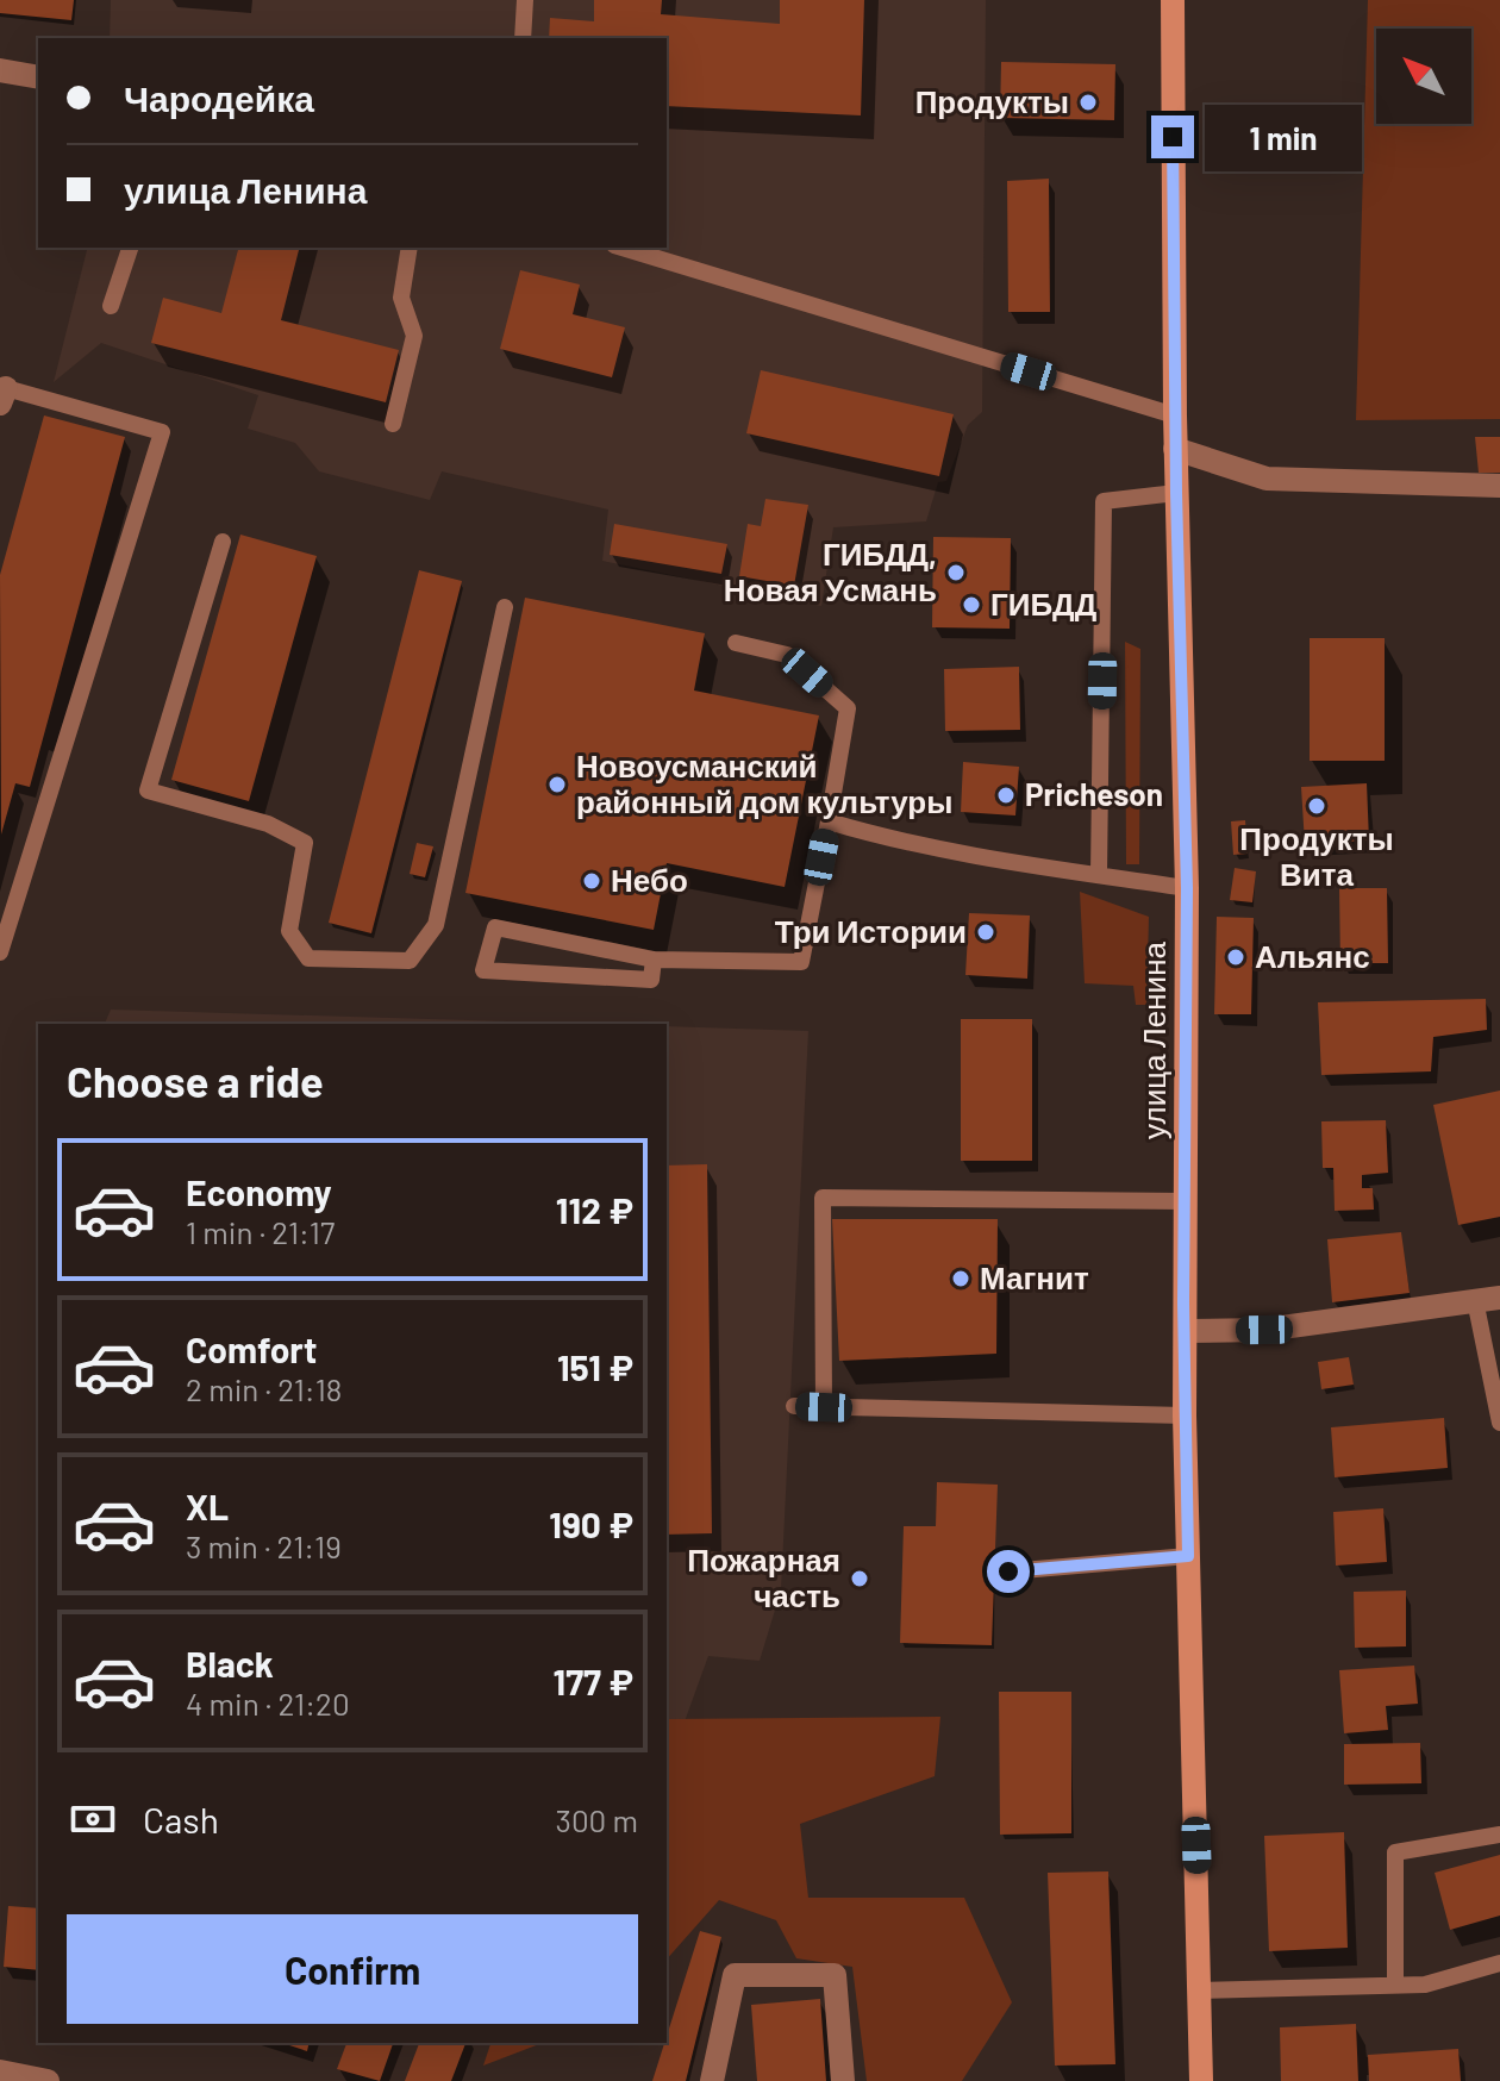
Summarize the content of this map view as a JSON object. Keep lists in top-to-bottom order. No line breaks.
{"streets":{"main road":["улица Ленина"]},"places":["Продукты","ГИБДД, Новая Усмань","ГИБДД","Новоусманский районный дом культуры","Pricheson","Продукты Вита","Небо","Три Истории","Альянс","Магнит","Пожарная часть"],"north":"top left","page":{"banner":["Чародейка","улица Ленина"],"bubble":"1 min","heading":"Choose a ride","list":[{"name":"Economy","note":"1 min · 21:17","value":"112 ₽"},{"name":"Comfort","note":"2 min · 21:18","value":"151 ₽"},{"name":"XL","note":"3 min · 21:19","value":"190 ₽"},{"name":"Black","note":"4 min · 21:20","value":"177 ₽"}],"pay":["Cash","300 m"],"buttons":"Confirm"}}
